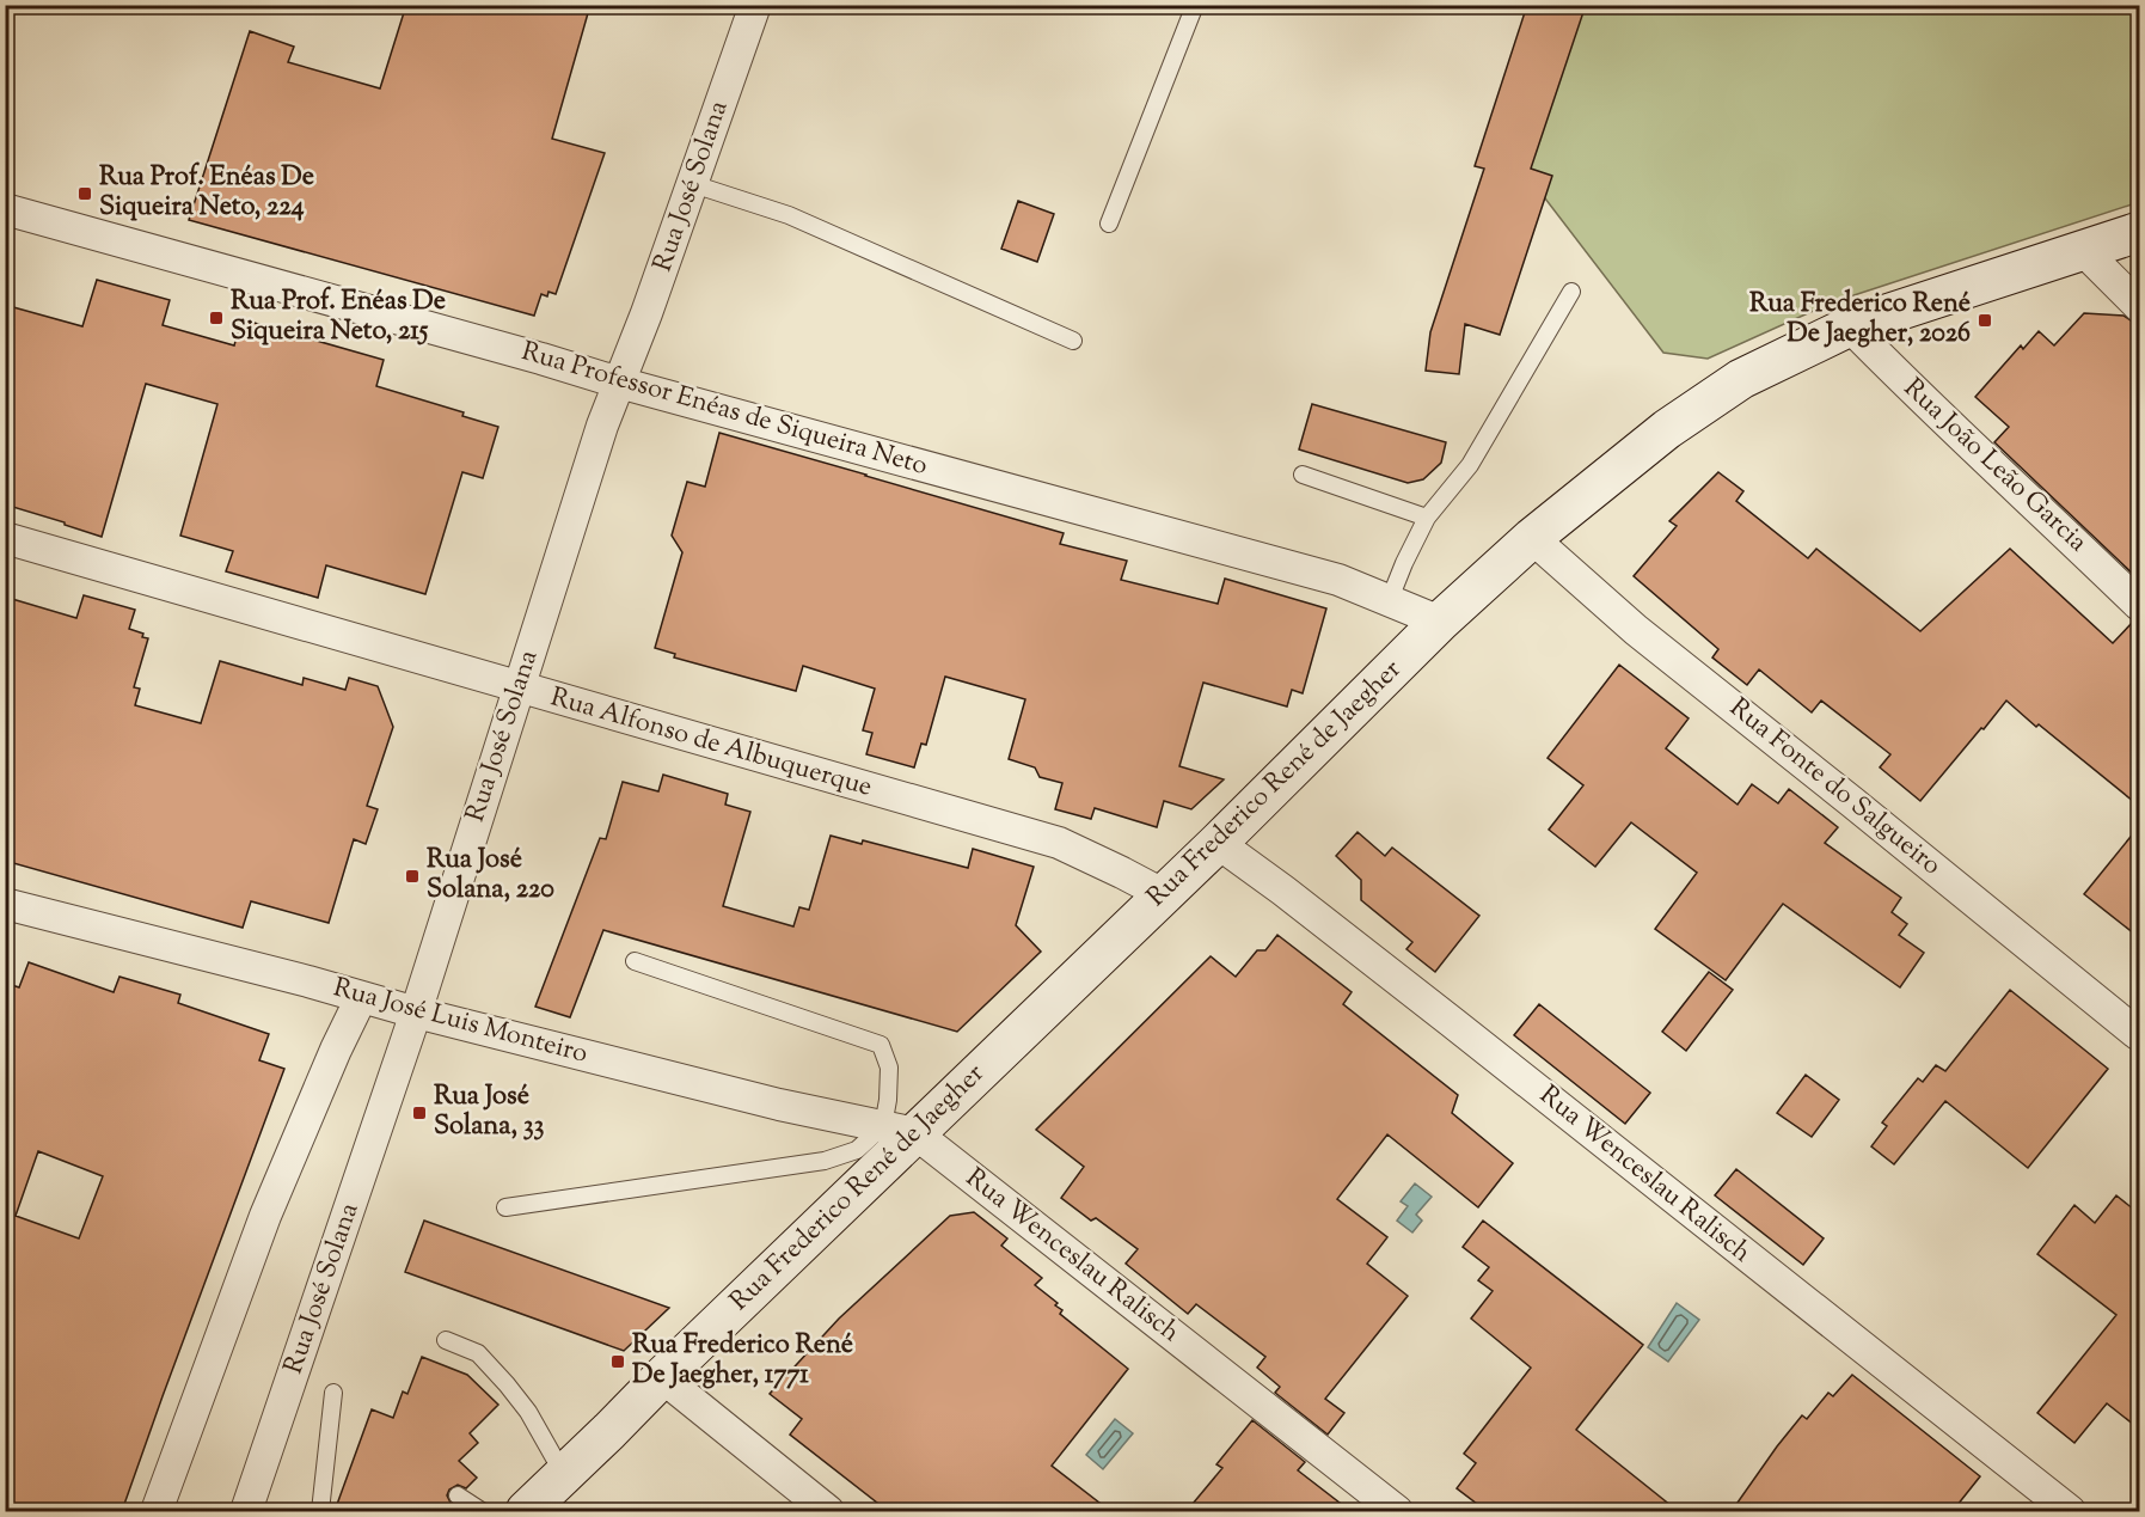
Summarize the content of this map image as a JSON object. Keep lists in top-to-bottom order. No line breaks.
{"streets":{"main road":["Rua Frederico René de Jaegher"],"street":["Rua José Solana","Rua Professor Enéas de Siqueira Neto","Rua João Leão Garcia","Rua Alfonso de Albuquerque","Rua Fonte do Salgueiro","Rua José Luis Monteiro","Rua Wenceslau Ralisch"]},"crossings":[["Rua José Solana","Rua Professor Enéas de Siqueira Neto"],["Rua José Solana","Rua Alfonso de Albuquerque"],["Rua José Solana","Rua José Luis Monteiro"],["Rua Professor Enéas de Siqueira Neto","Rua Frederico René de Jaegher"],["Rua João Leão Garcia","Rua Frederico René de Jaegher"],["Rua Alfonso de Albuquerque","Rua Frederico René de Jaegher"],["Rua Frederico René de Jaegher","Rua Fonte do Salgueiro"],["Rua Frederico René de Jaegher","Rua José Luis Monteiro"],["Rua Frederico René de Jaegher","Rua Wenceslau Ralisch"],["Rua José Luis Monteiro","Rua Wenceslau Ralisch"]],"places":{"transit":["Rua Prof. Enéas De Siqueira Neto, 224","Rua Prof. Enéas De Siqueira Neto, 215","Rua Frederico René De Jaegher, 2026","Rua José Solana, 220","Rua José Solana, 33","Rua Frederico René De Jaegher, 1771"]}}
